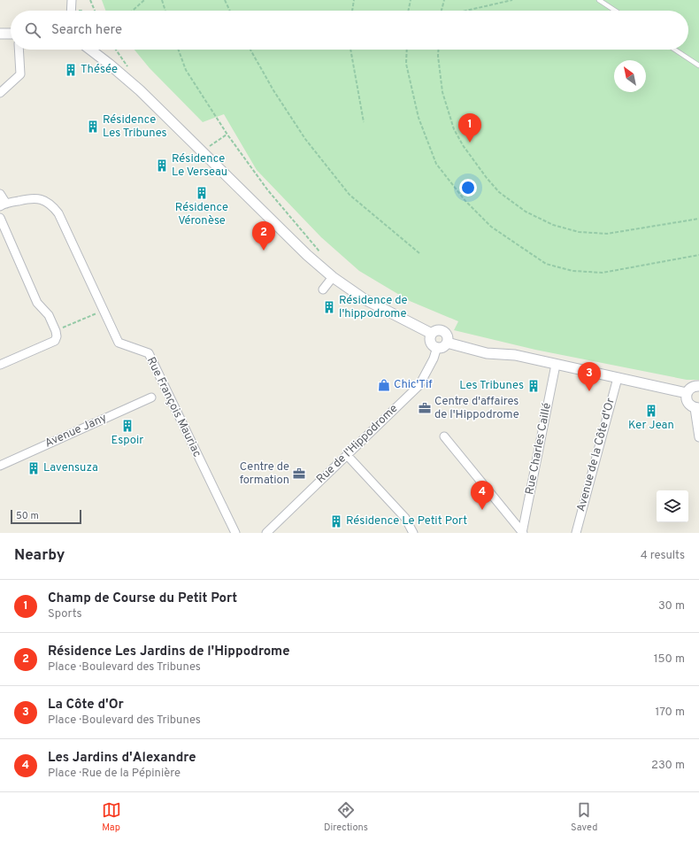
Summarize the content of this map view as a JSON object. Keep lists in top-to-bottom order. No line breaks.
{"streets":{"street":["Rue François Mauriac","Avenue Jany","Rue de l'Hippodrome","Rue Charles Caillé","Avenue de la Côte d'Or"]},"places":{"building":["Thésée","Résidence Les Tribunes","Résidence Le Verseau","Résidence Véronèse","Résidence de l'hippodrome","Les Tribunes","Ker Jean","Espoir","Lavensuza","Résidence Le Petit Port"],"shop":["Chic'Tif"],"office":["Centre d'affaires de l'Hippodrome","Centre de formation"]},"scale_bar":"50 m","north":"top left","page":{"search":"Search here","pins":["1","2","3","4"],"scale":"50 m","heading":["Nearby","4 results"],"list":[{"mark":"1","name":"Champ de Course du Petit Port","note":"Sports","value":"30 m"},{"mark":"2","name":"Résidence Les Jardins de l'Hippodrome","note":"Place · Boulevard des Tribunes","value":"150 m"},{"mark":"3","name":"La Côte d'Or","note":"Place · Boulevard des Tribunes","value":"170 m"},{"mark":"4","name":"Les Jardins d'Alexandre","note":"Place · Rue de la Pépinière","value":"230 m"}],"nav":["Map","Directions","Saved"]}}
